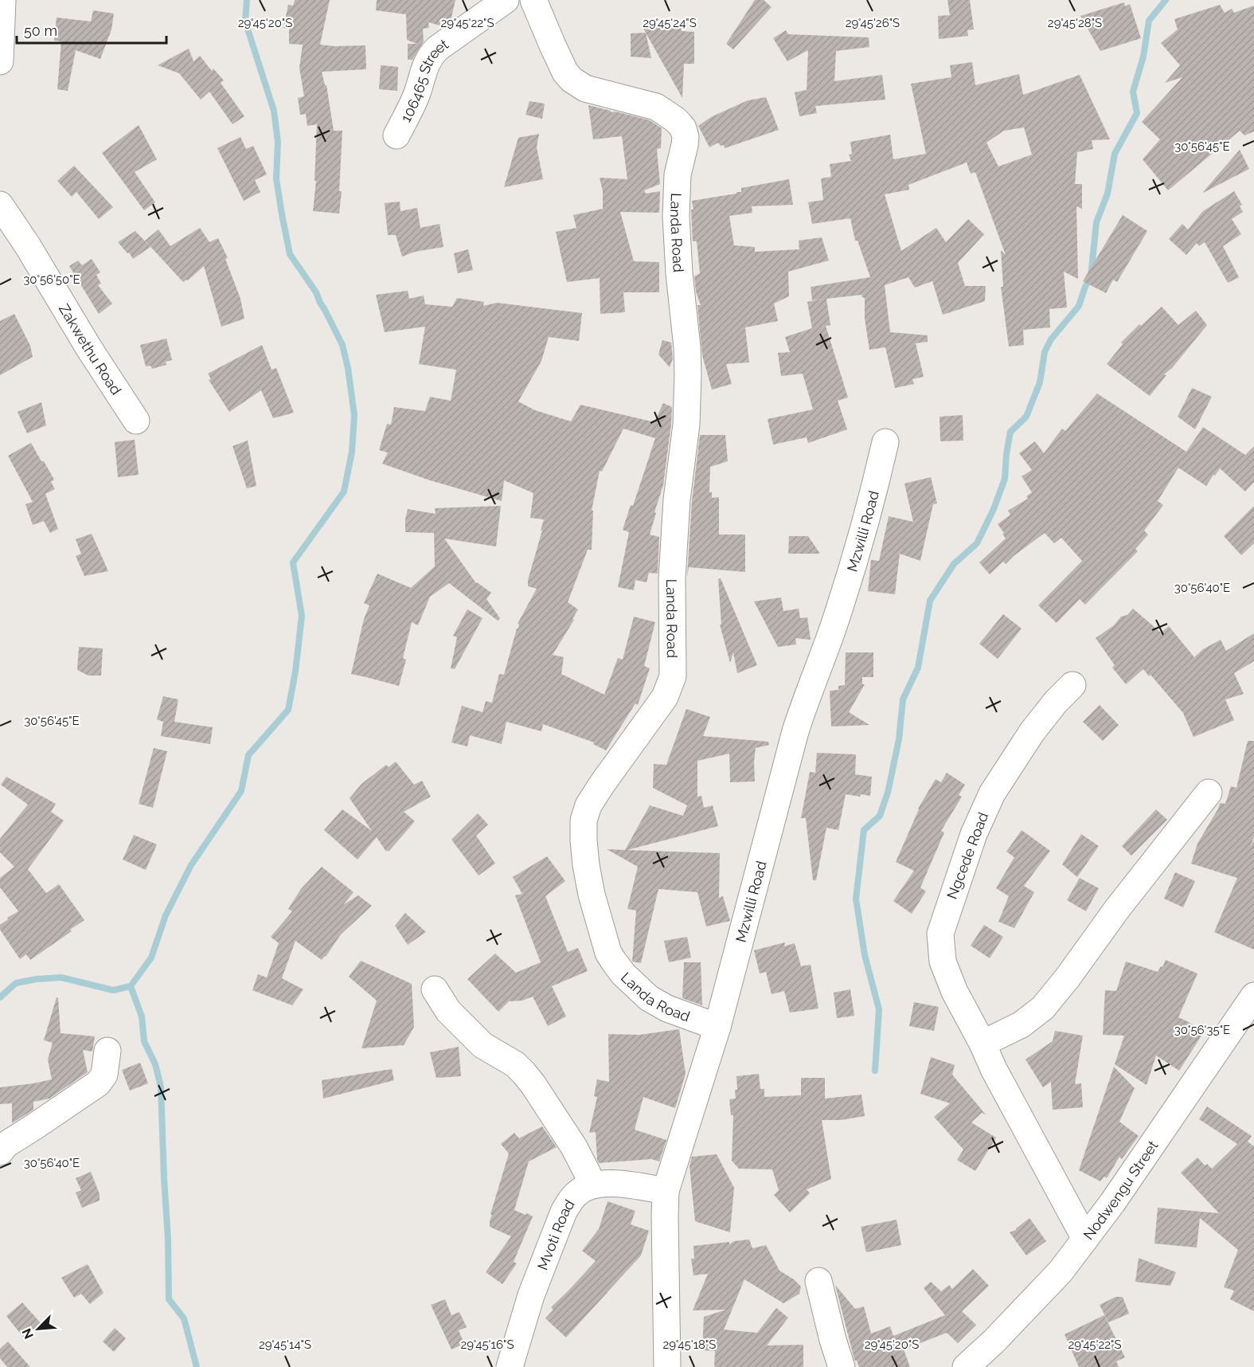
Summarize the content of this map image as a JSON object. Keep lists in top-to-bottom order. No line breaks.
{"streets":{"street":["106465 Street","Landa Road","Zakwethu Road","Mzwilli Road","Ngcede Road","Nodwengu Street","Mvoti Road"]},"crossings":[["Landa Road","Mzwilli Road"],["Ngcede Road","Nodwengu Street"]],"scale_bar":"50 m","north":"bottom left","coordinates":["29°45'20\"S","29°45'22\"S","29°45'24\"S","29°45'26\"S","29°45'28\"S","30°56'45\"E","30°56'50\"E","30°56'40\"E","30°56'35\"E","29°45'14\"S","29°45'16\"S","29°45'18\"S"]}
